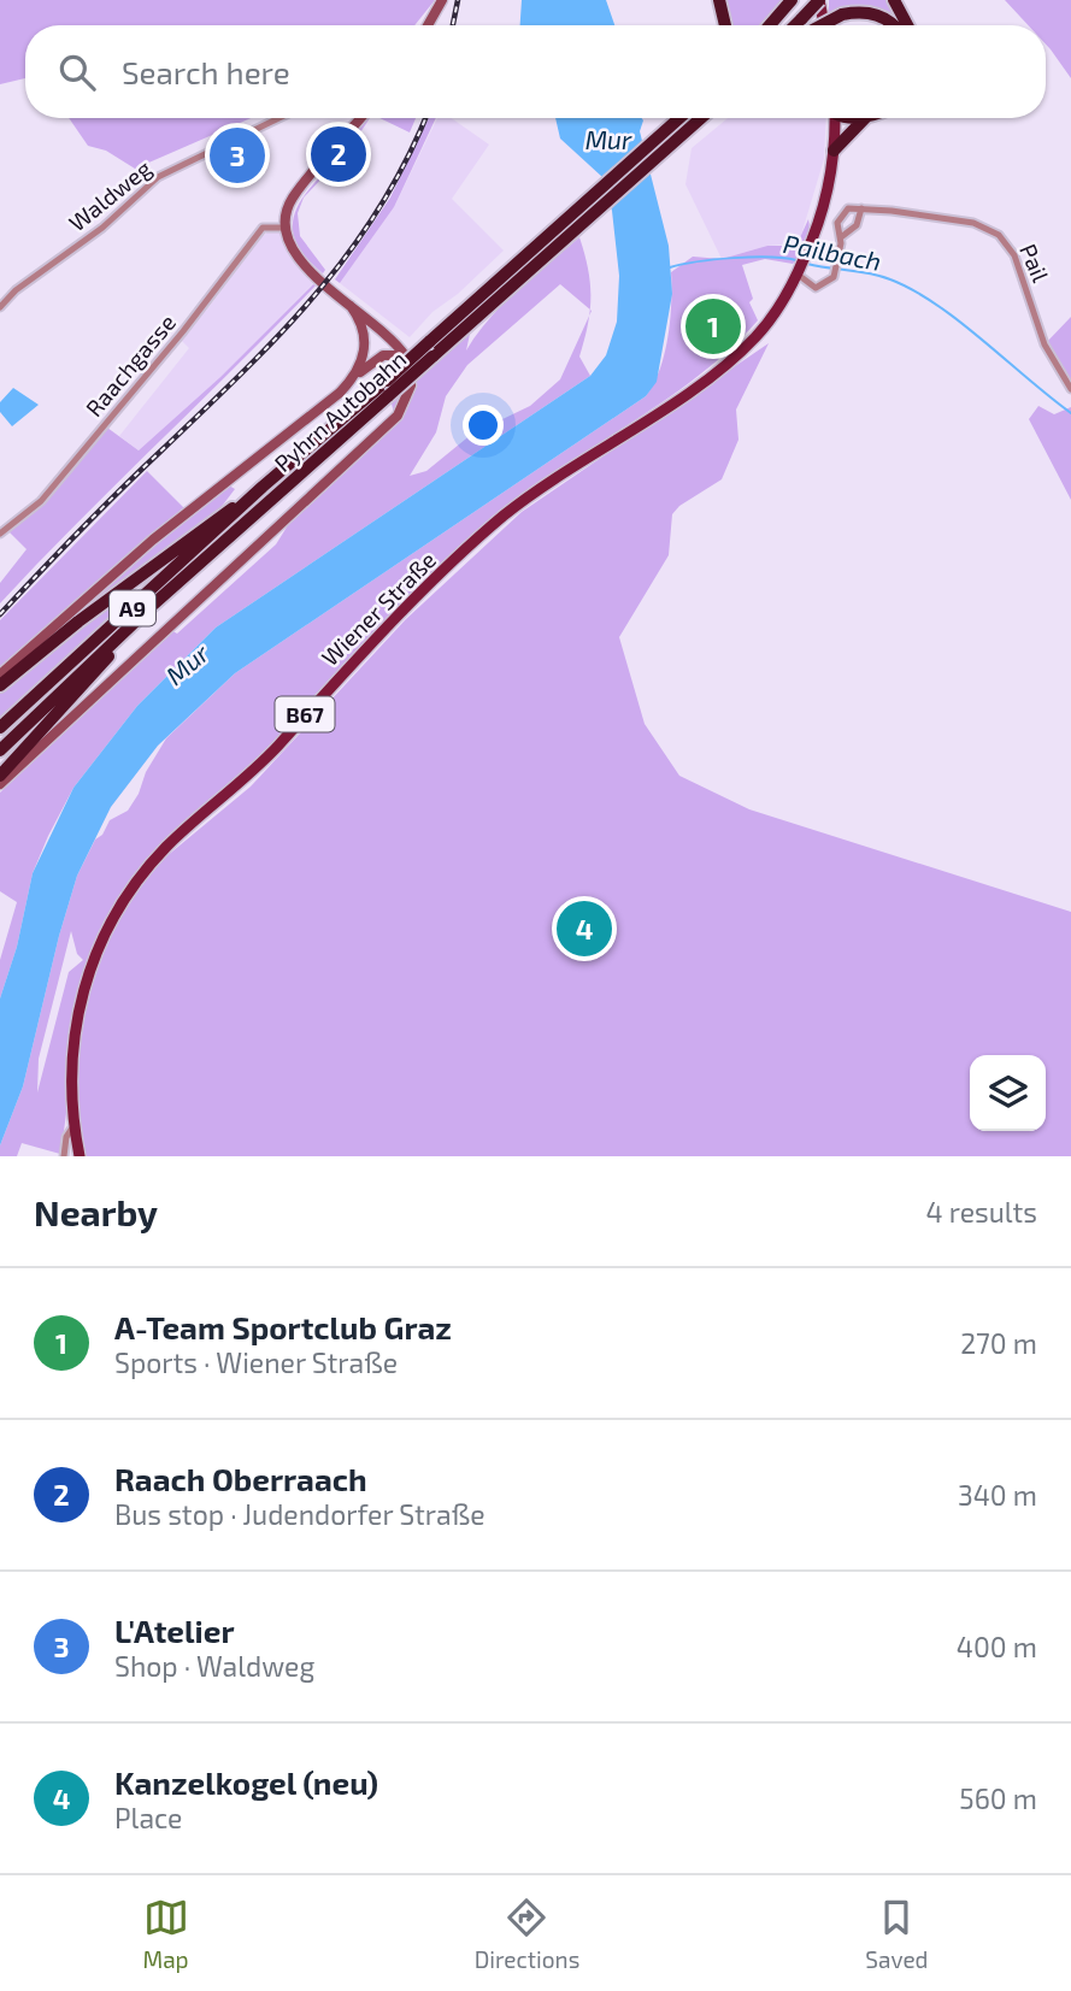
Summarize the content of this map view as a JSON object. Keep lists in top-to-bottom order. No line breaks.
{"streets":{"highway":["Pyhrn Autobahn","A9"],"main road":["Wiener Straße","B67"],"street":["Waldweg","Pail","Raachgasse"]},"crossings":[["Wiener Straße","B67"]],"water":["Mur","Pailbach"],"page":{"search":"Search here","pins":["2","3","1","4"],"heading":["Nearby","4 results"],"list":[{"mark":"1","name":"A-Team Sportclub Graz","note":"Sports · Wiener Straße","value":"270 m"},{"mark":"2","name":"Raach Oberraach","note":"Bus stop · Judendorfer Straße","value":"340 m"},{"mark":"3","name":"L'Atelier","note":"Shop · Waldweg","value":"400 m"},{"mark":"4","name":"Kanzelkogel (neu)","note":"Place","value":"560 m"}],"nav":["Map","Directions","Saved"]}}
